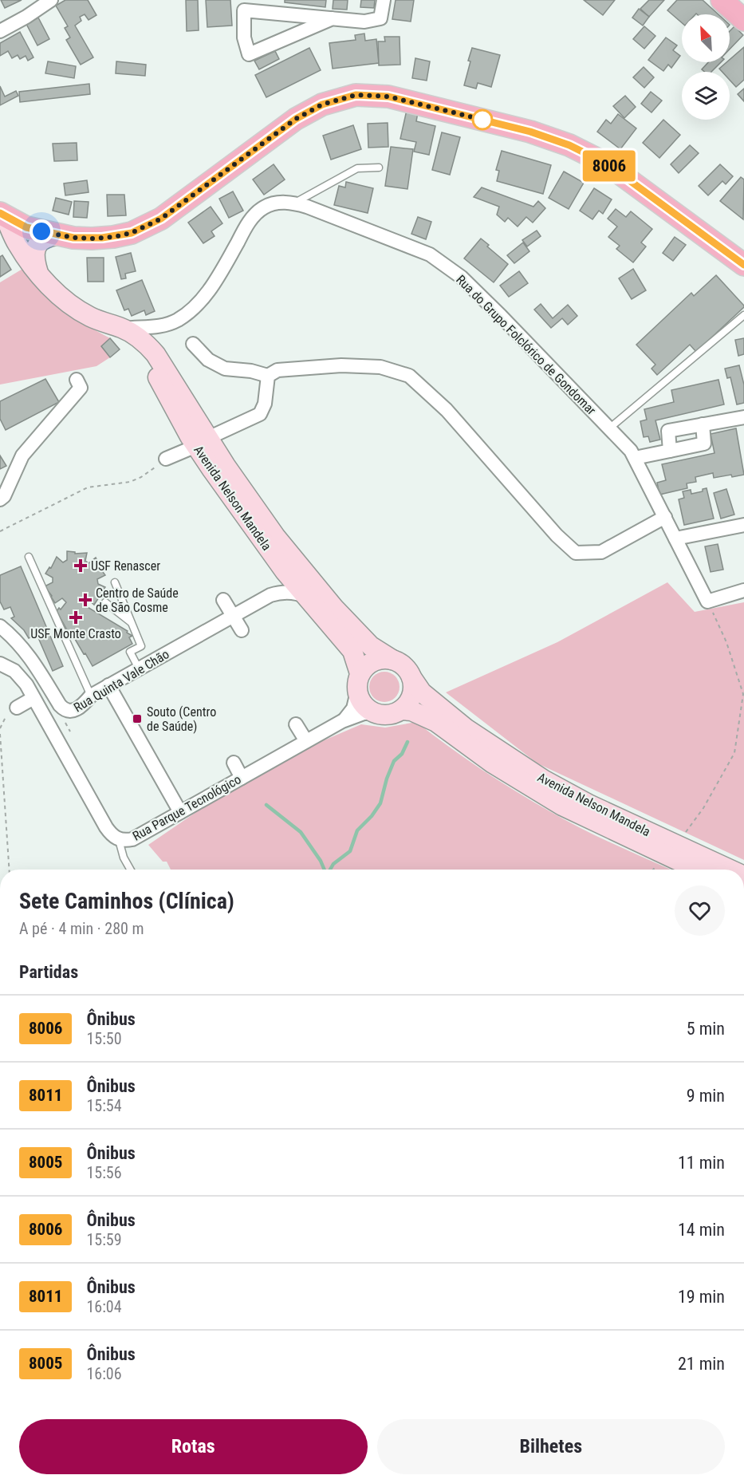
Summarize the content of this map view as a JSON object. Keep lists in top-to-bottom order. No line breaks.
{"streets":{"main road":["Avenida Nelson Mandela"],"street":["Rua do Grupo Folclórico de Gondomar","Rua Quinta Vale Chão","Rua Parque Tecnológico"]},"crossings":[["Rua do Grupo Folclórico de Gondomar","Avenida Nelson Mandela"],["Avenida Nelson Mandela","Rua Quinta Vale Chão"],["Avenida Nelson Mandela","Rua Parque Tecnológico"]],"places":{"health":["USF Renascer","Centro de Saúde de São Cosme","USF Monte Crasto"],"transit":["Souto (Centro de Saúde)"]},"lines":["bus line 8006"],"north":"top left","page":{"on_map":"8006","heading":[["Sete Caminhos (Clínica)","A pé · 4 min · 280 m"],"Partidas"],"list":[{"mark":"8006","name":"Ônibus","note":"15:50","value":"5 min"},{"mark":"8011","name":"Ônibus","note":"15:54","value":"9 min"},{"mark":"8005","name":"Ônibus","note":"15:56","value":"11 min"},{"mark":"8006","name":"Ônibus","note":"15:59","value":"14 min"},{"mark":"8011","name":"Ônibus","note":"16:04","value":"19 min"},{"mark":"8005","name":"Ônibus","note":"16:06","value":"21 min"}],"buttons":["Rotas","Bilhetes"]}}
